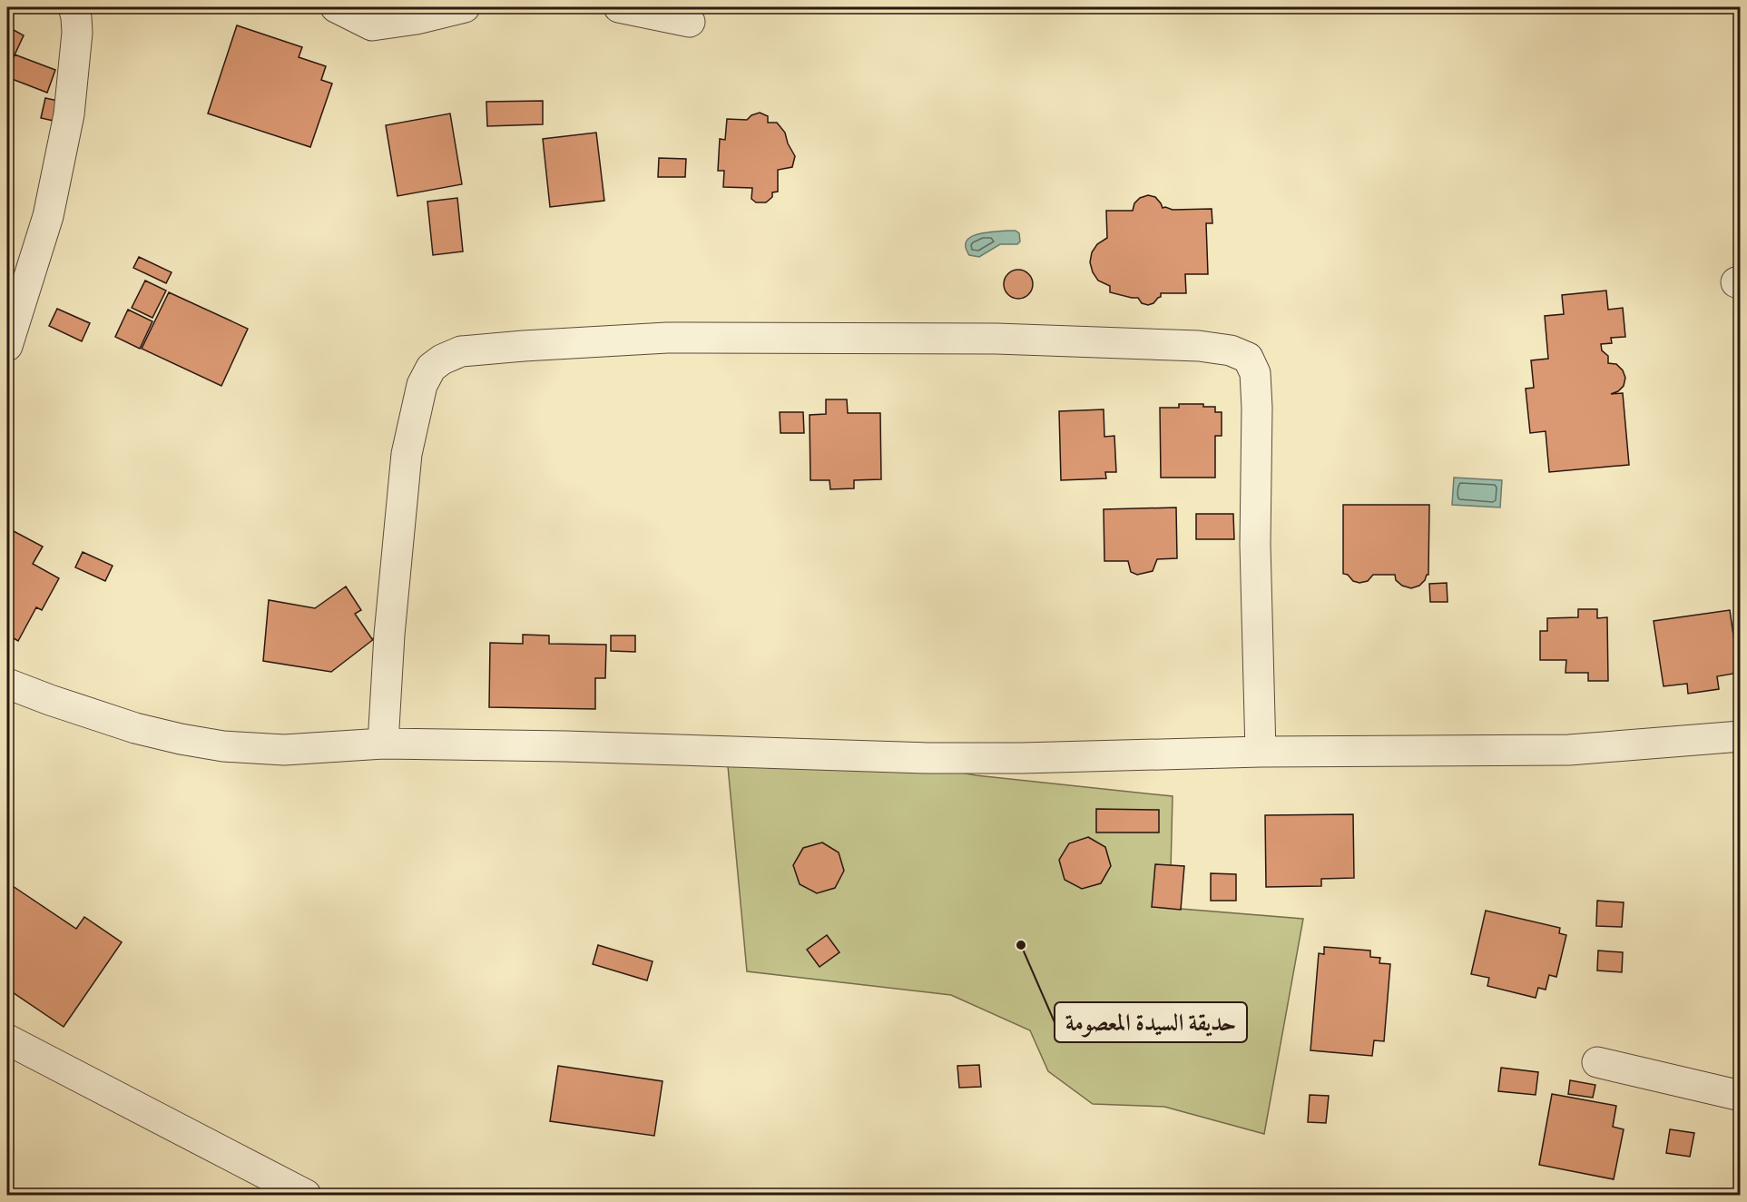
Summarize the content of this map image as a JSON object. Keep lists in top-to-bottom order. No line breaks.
{"places":["حديقة السيدة المعصومة"]}
